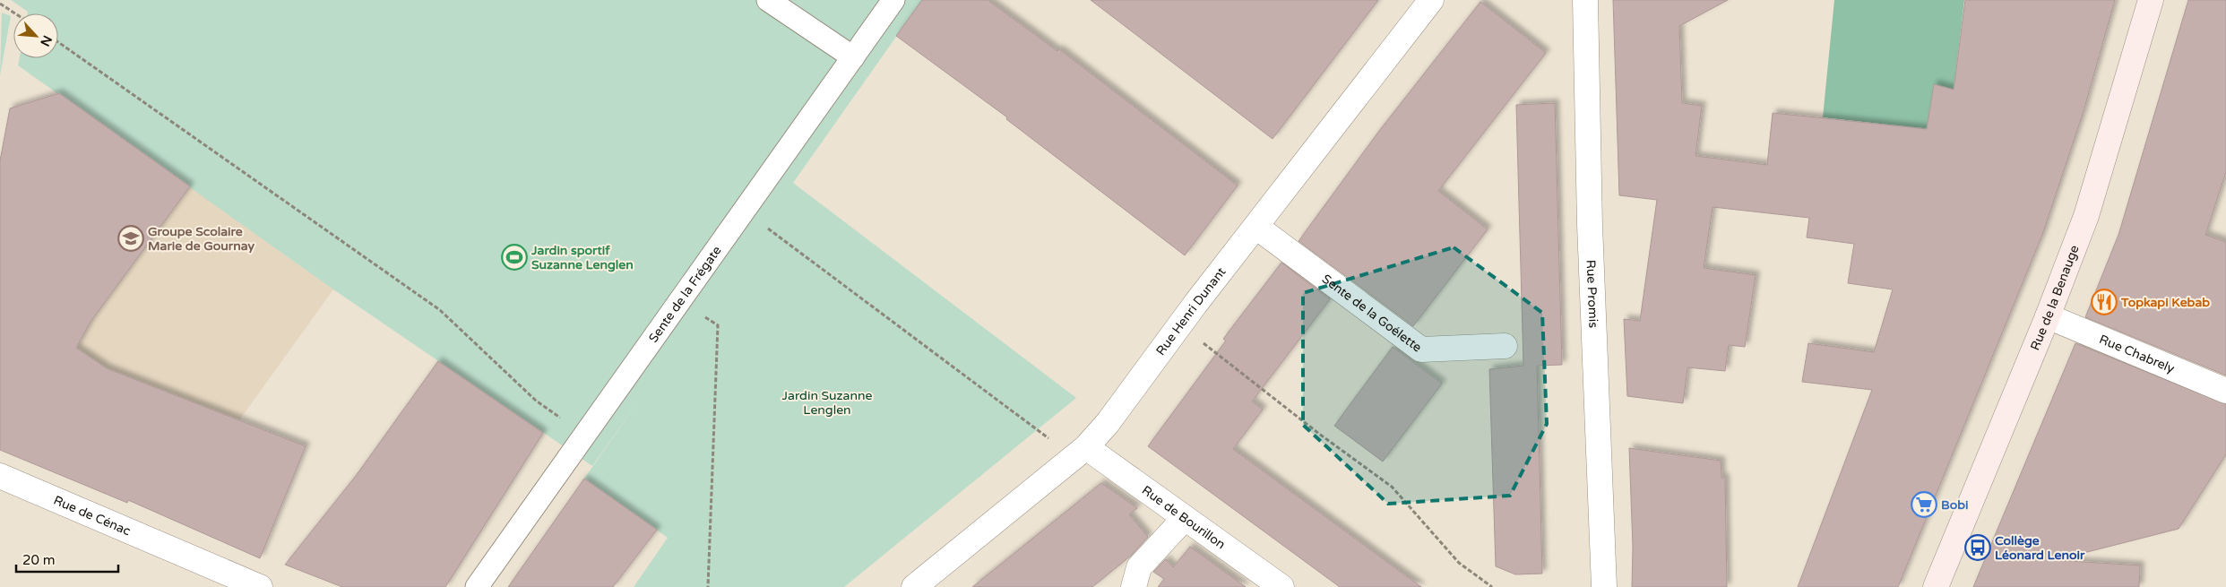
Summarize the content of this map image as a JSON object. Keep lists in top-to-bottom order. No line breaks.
{"streets":{"main road":["Rue de la Benauge"],"street":["Sente de la Frégate","Rue Promis","Rue Henri Dunant","Sente de la Goélette","Rue Chabrely","Rue de Cénac","Rue de Bourillon"]},"crossings":[["Rue de la Benauge","Rue Chabrely"],["Rue Henri Dunant","Sente de la Goélette"],["Rue Henri Dunant","Rue de Bourillon"]],"parks":["Jardin Suzanne Lenglen"],"places":{"school or university":["Groupe Scolaire Marie de Gournay"],"sports":["Jardin sportif Suzanne Lenglen"],"restaurant":["Topkapi Kebab"],"supermarket":["Bobi"],"bus stop":["Collège Léonard Lenoir"]},"scale_bar":"20 m","north":"bottom right"}
